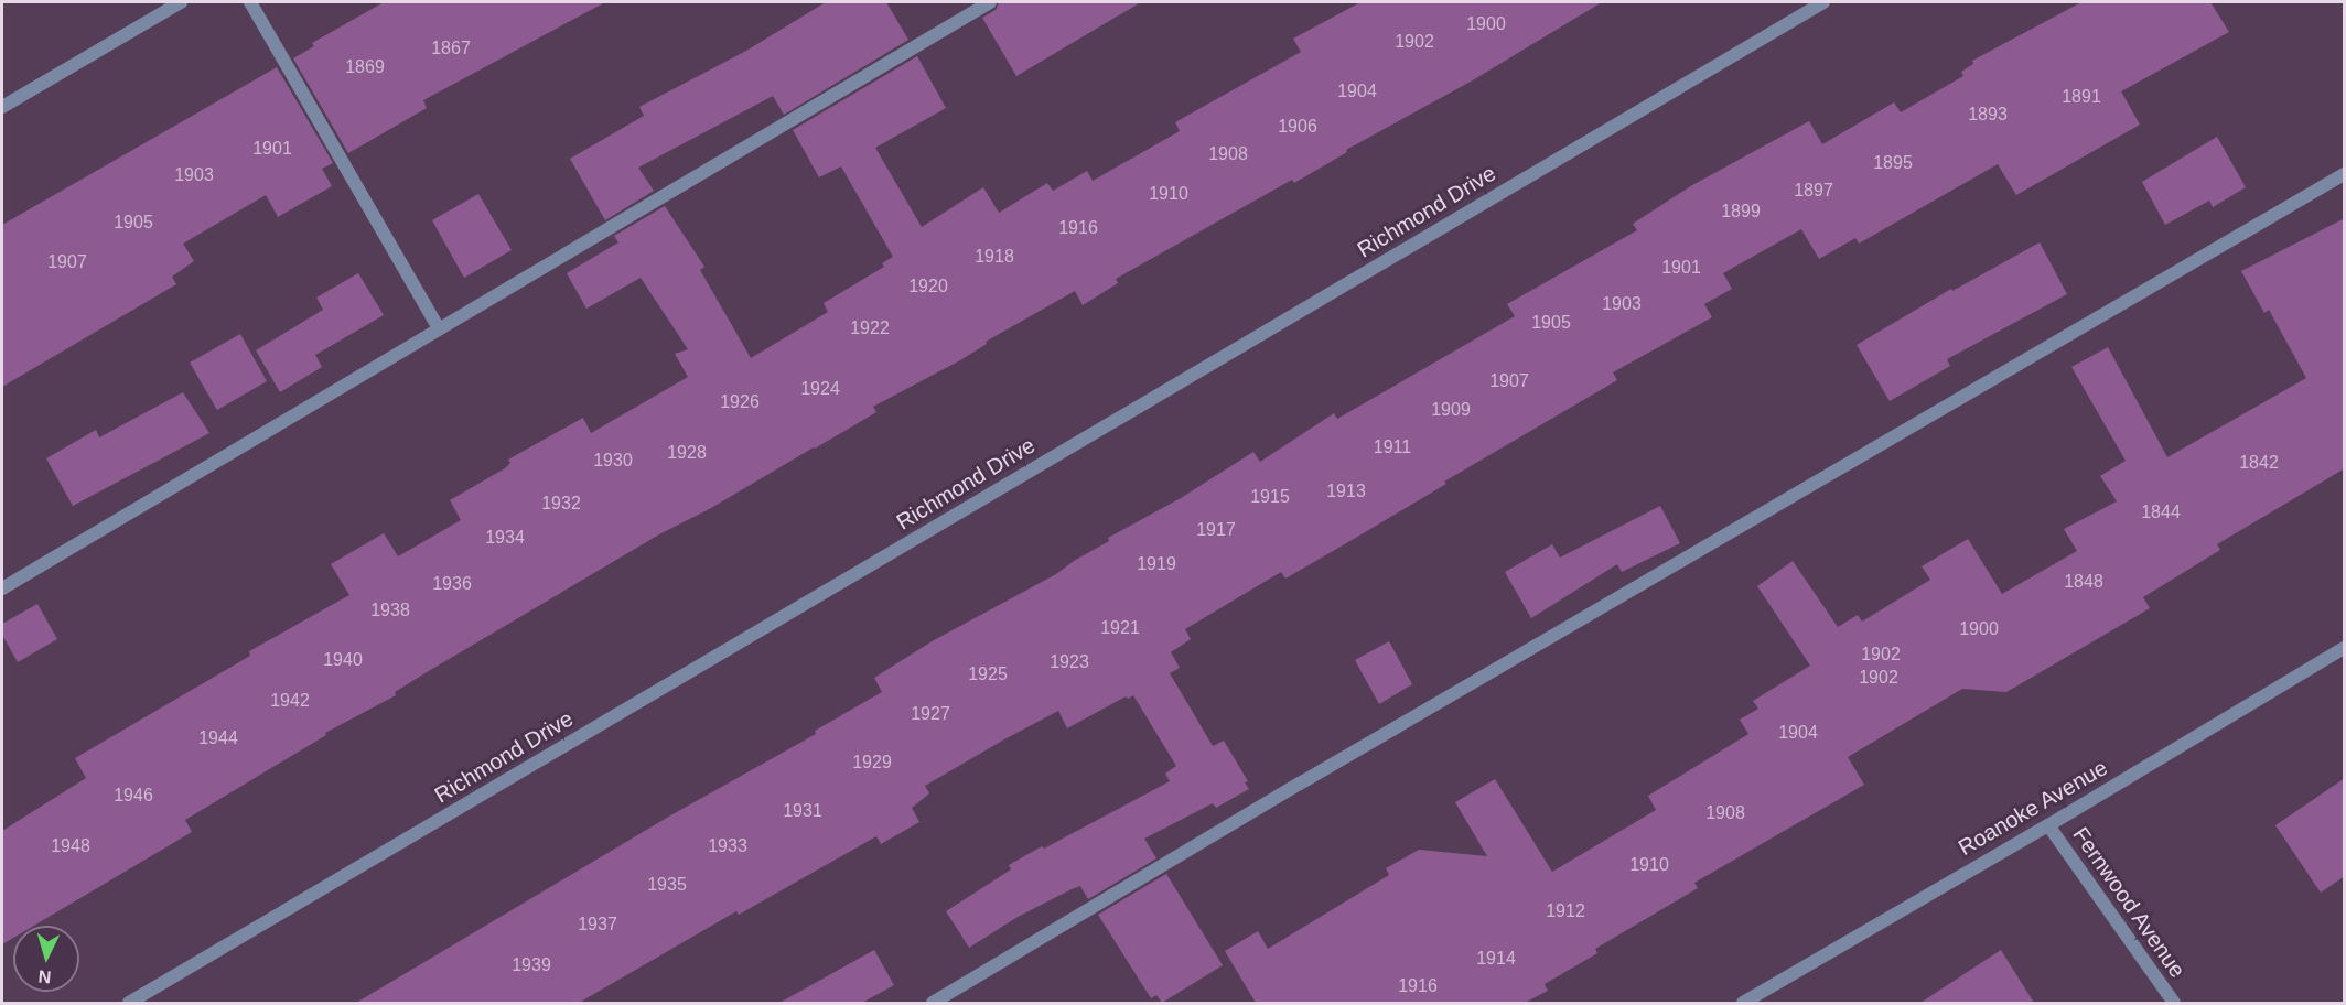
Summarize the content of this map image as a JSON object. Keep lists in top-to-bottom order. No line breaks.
{"streets":{"street":["Richmond Drive","Roanoke Avenue","Fernwood Avenue"]},"crossings":[["Roanoke Avenue","Fernwood Avenue"]],"house_numbers":["1900","1902","1867","1869","1904","1891","1893","1906","1901","1908","1895","1903","1897","1910","1899","1905","1916","1918","1907","1901","1920","1903","1905","1922","1907","1924","1926","1909","1911","1928","1930","1842","1913","1915","1932","1844","1917","1934","1919","1848","1936","1938","1921","1900","1902","1940","1923","1925","1902","1942","1927","1904","1944","1929","1946","1931","1908","1948","1933","1910","1935","1912","1937","1914","1939","1916"],"north":"bottom"}
